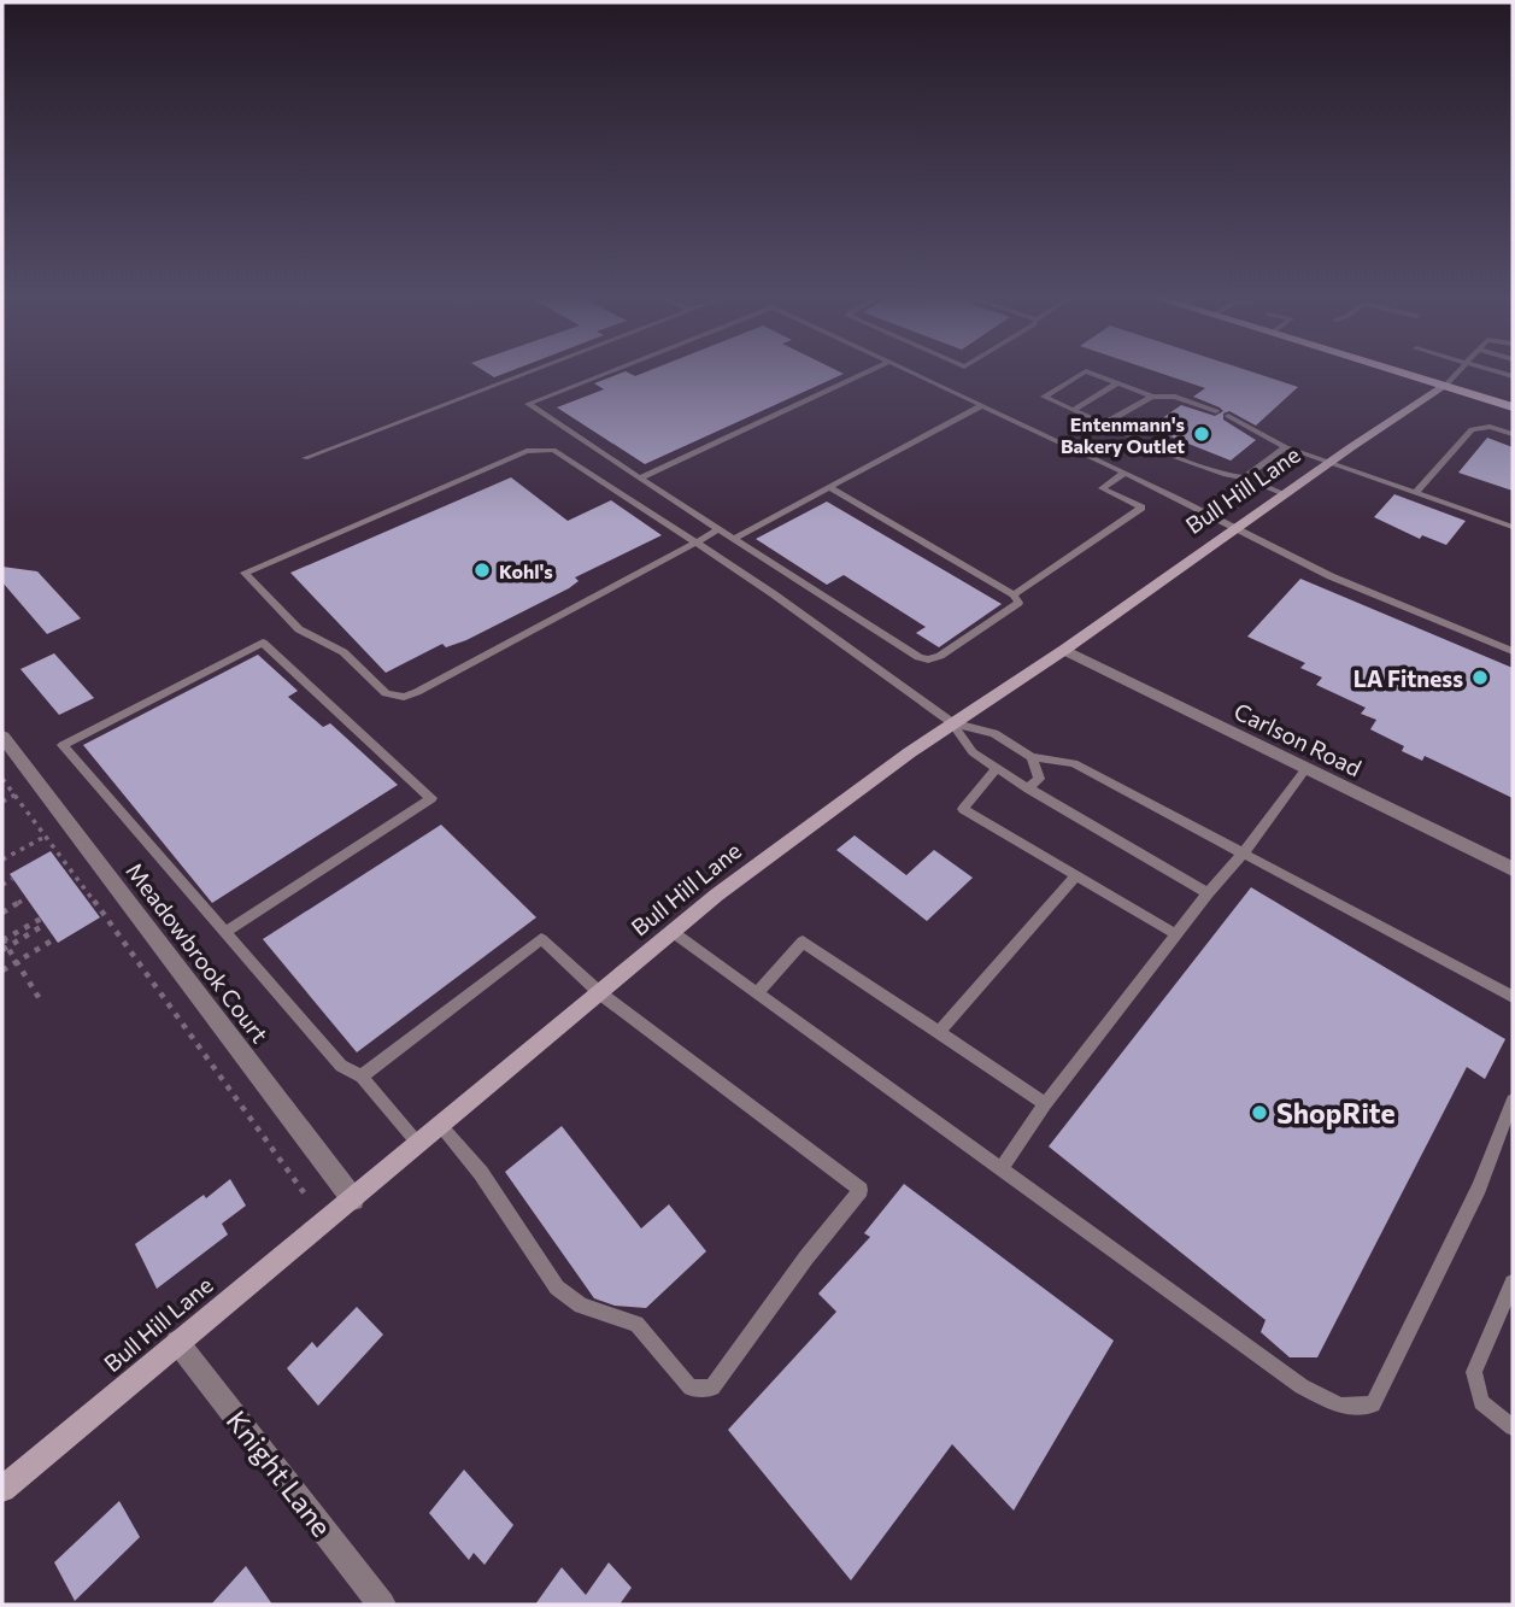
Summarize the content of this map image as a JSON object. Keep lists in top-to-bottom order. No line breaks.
{"streets":{"main road":["Bull Hill Lane"],"street":["Carlson Road","Meadowbrook Court","Knight Lane"]},"crossings":[["Bull Hill Lane","Carlson Road"],["Bull Hill Lane","Meadowbrook Court"],["Bull Hill Lane","Knight Lane"]],"places":["Entenmann's Bakery Outlet","Kohl's","LA Fitness","ShopRite"]}
